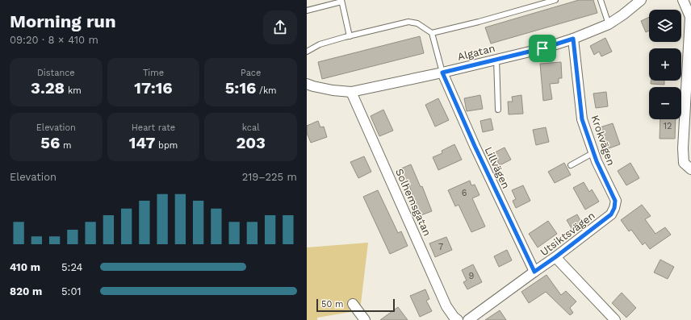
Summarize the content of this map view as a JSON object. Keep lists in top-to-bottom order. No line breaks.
{"streets":{"street":["Algatan","Krokvägen","Lillvägen","Solhemsgatan","Utsiktsvägen"]},"crossings":[["Algatan","Krokvägen"],["Algatan","Lillvägen"],["Algatan","Solhemsgatan"],["Krokvägen","Utsiktsvägen"],["Lillvägen","Utsiktsvägen"]],"house_numbers":["12","6","7","9"],"scale_bar":"50 m","page":{"heading":["Morning run","09:20 · 8 × 410 m"],"map_buttons":["+","−"],"stats":[["Distance","3.28 km"],["Time","17:16"],["Pace","5:16 /km"],["Elevation","56 m"],["Heart rate","147 bpm"],["kcal","203"]],"chart":["Elevation","219–225 m"],"list":[{"name":"410 m","note":"5:24"},{"name":"820 m","note":"5:01"}],"scale":"50 m"}}
